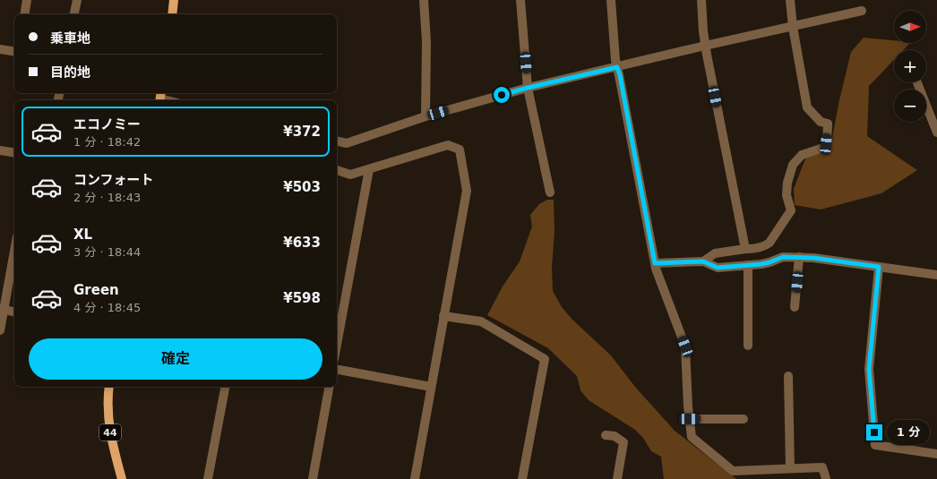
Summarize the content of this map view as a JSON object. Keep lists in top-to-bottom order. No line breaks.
{"streets":{"main road":["44"]},"north":"right","page":{"map_buttons":["+","−"],"banner":["乗車地","目的地"],"list":[{"name":"エコノミー","note":"1 分 · 18:42","value":"¥372"},{"name":"コンフォート","note":"2 分 · 18:43","value":"¥503"},{"name":"XL","note":"3 分 · 18:44","value":"¥633"},{"name":"Green","note":"4 分 · 18:45","value":"¥598"}],"buttons":"確定","bubble":"1 分"}}
